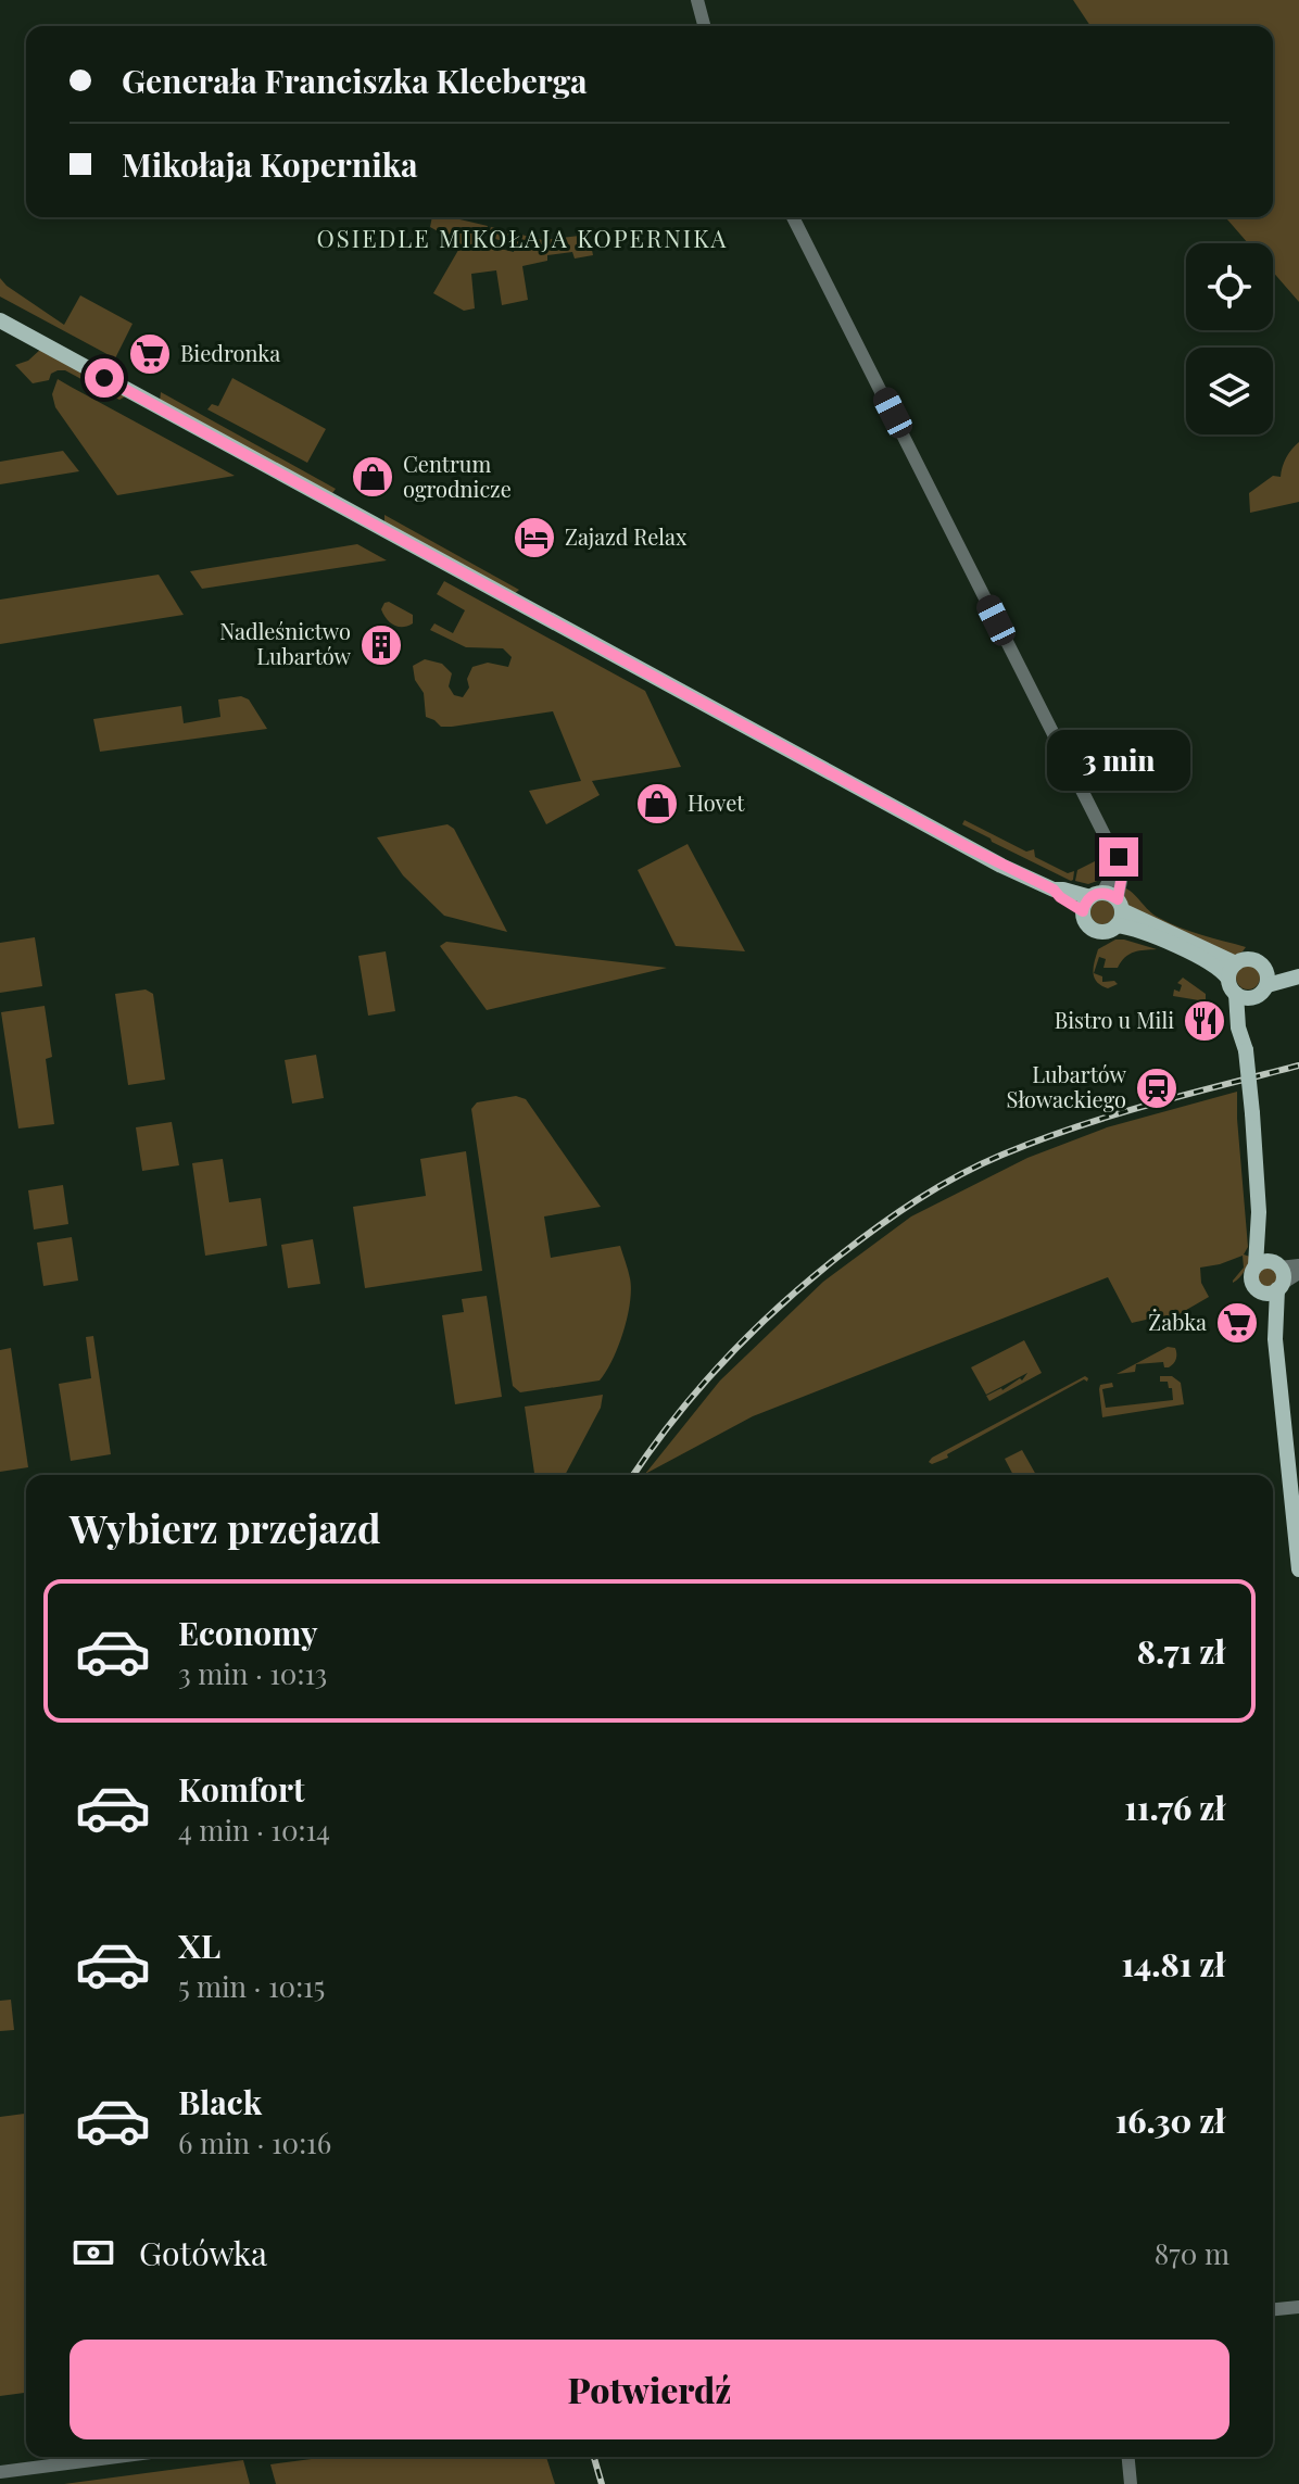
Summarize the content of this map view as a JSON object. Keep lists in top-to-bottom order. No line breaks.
{"districts":["OSIEDLE MIKOŁAJA KOPERNIKA"],"places":{"supermarket":["Biedronka","Żabka"],"shop":["Centrum ogrodnicze","Hovet"],"hotel":["Zajazd Relax"],"building":["Nadleśnictwo Lubartów"],"restaurant":["Bistro u Mili"],"station":["Lubartów Słowackiego"]},"page":{"banner":["Generała Franciszka Kleeberga","Mikołaja Kopernika"],"bubble":"3 min","heading":"Wybierz przejazd","list":[{"name":"Economy","note":"3 min · 10:13","value":"8.71 zł"},{"name":"Komfort","note":"4 min · 10:14","value":"11.76 zł"},{"name":"XL","note":"5 min · 10:15","value":"14.81 zł"},{"name":"Black","note":"6 min · 10:16","value":"16.30 zł"}],"pay":["Gotówka","870 m"],"buttons":"Potwierdź"}}
